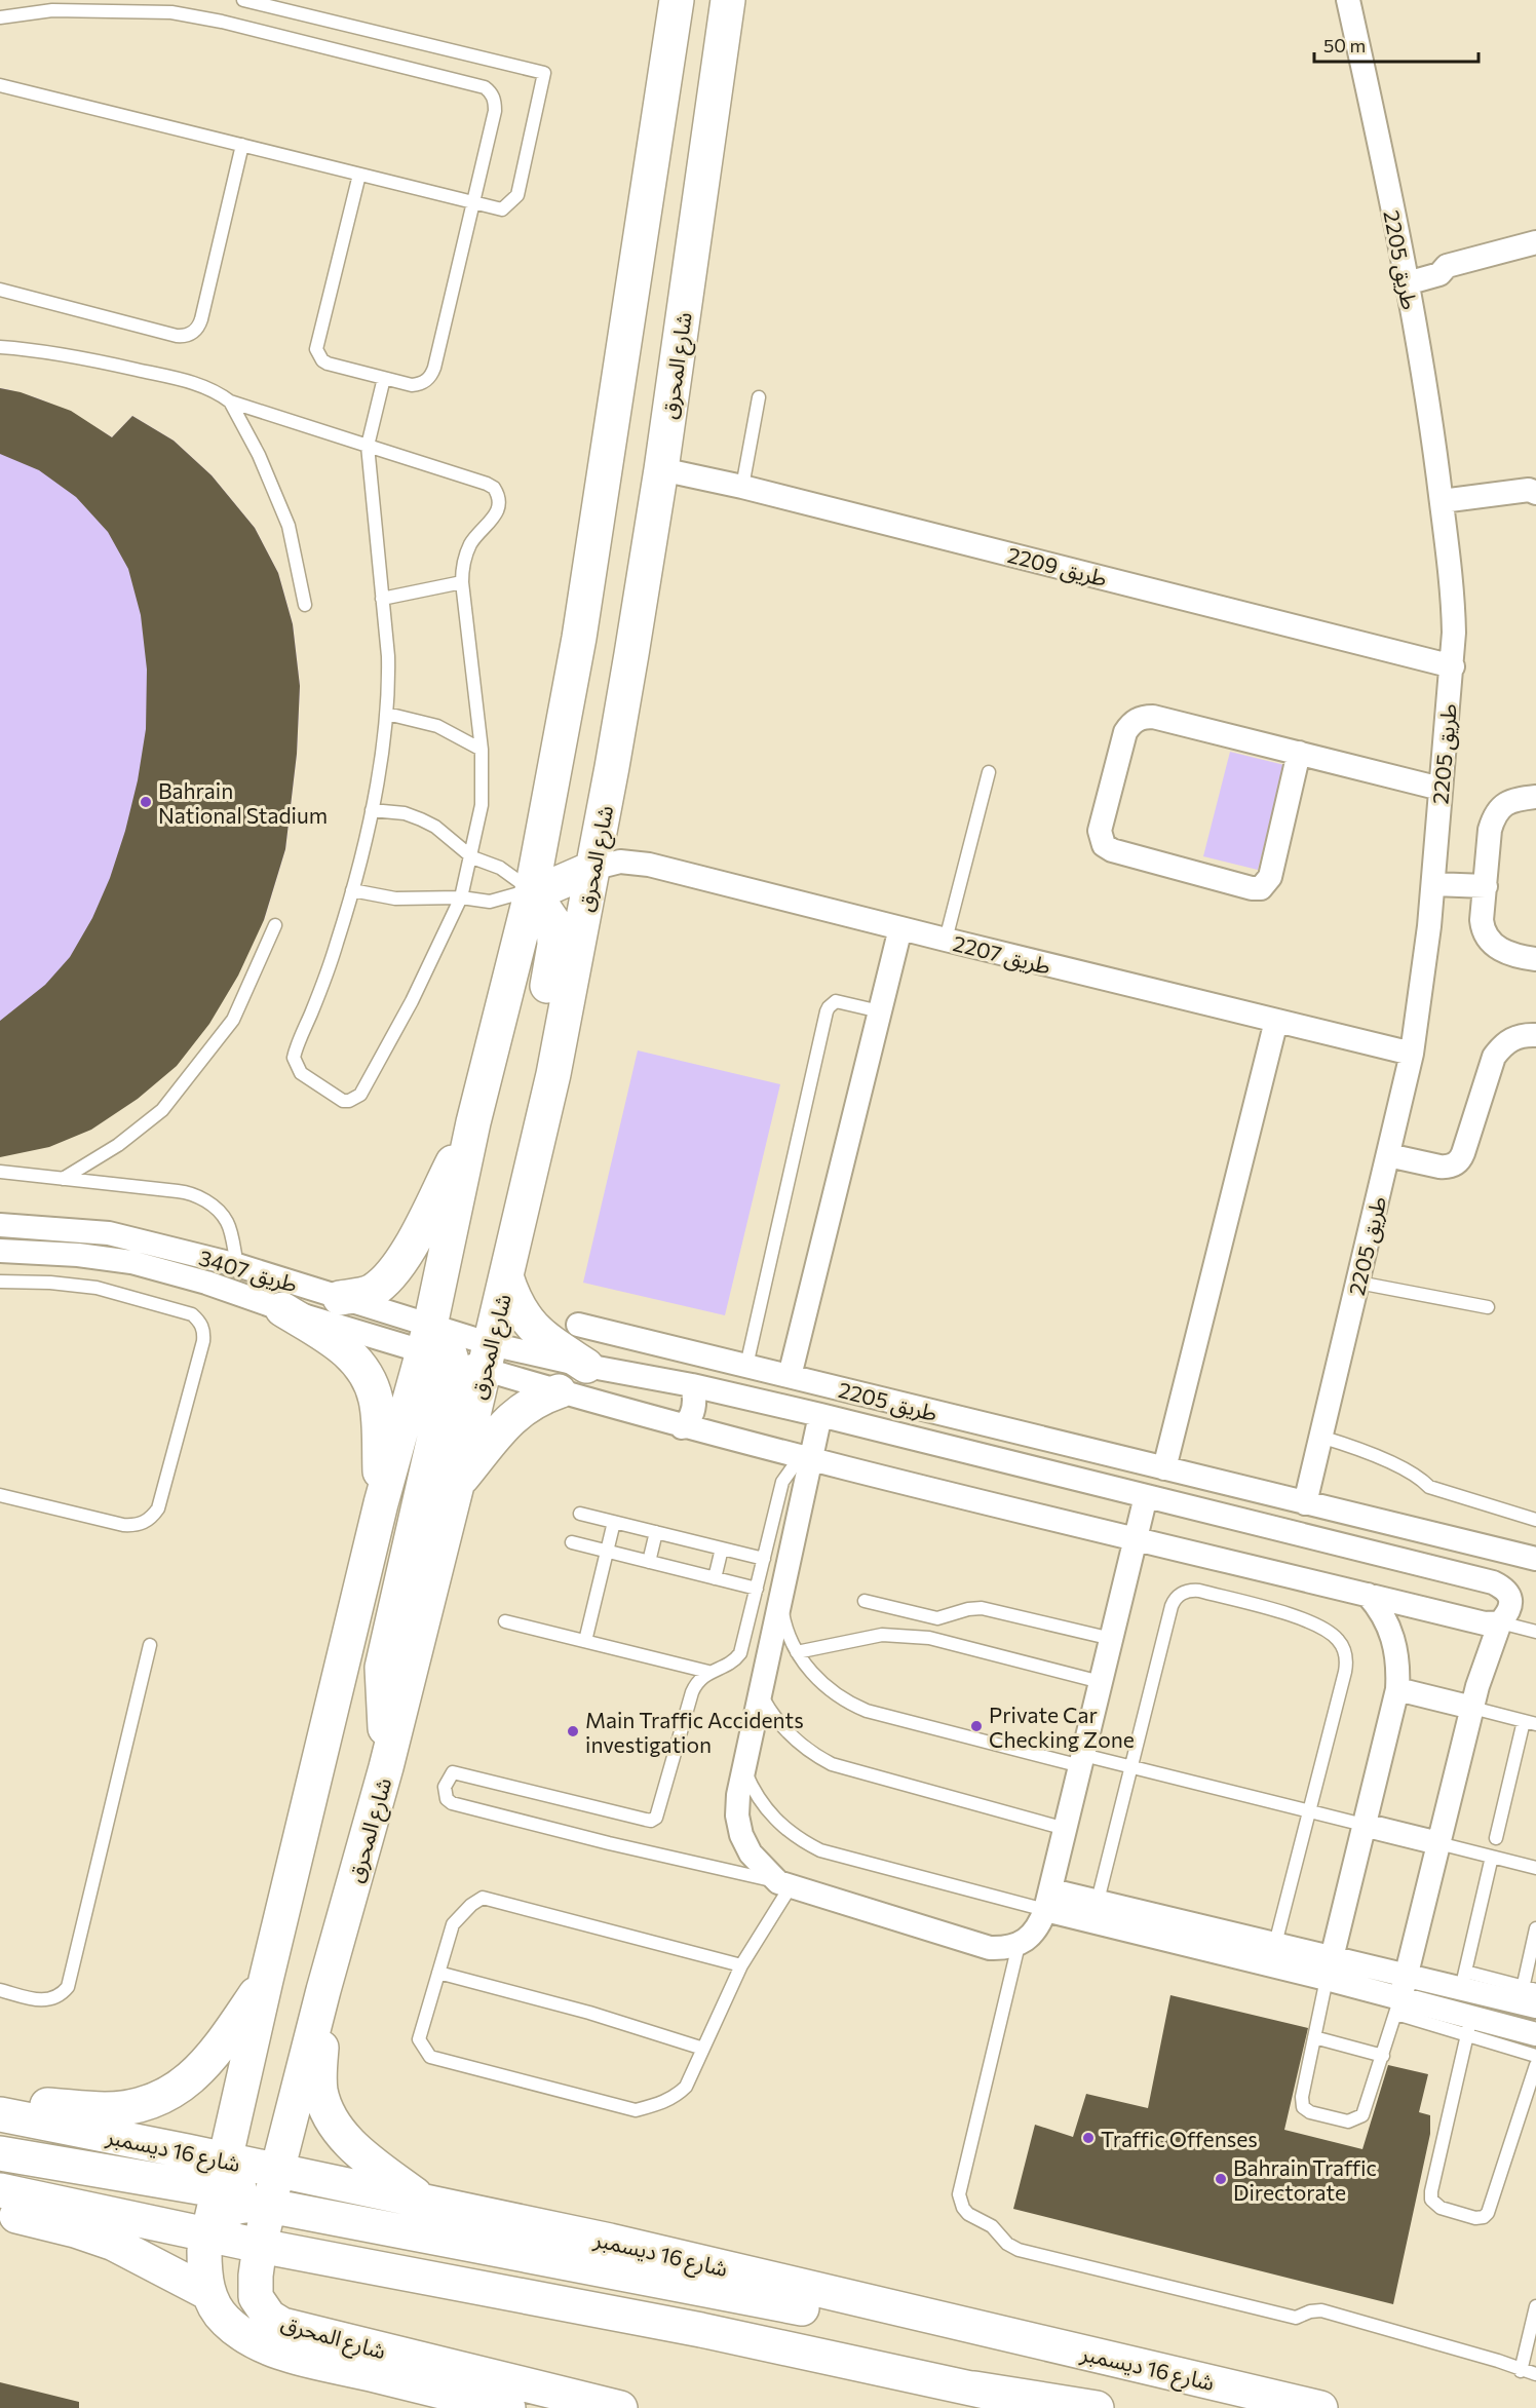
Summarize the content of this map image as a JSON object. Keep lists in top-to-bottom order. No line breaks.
{"streets":{"main road":["شارع المحرق","شارع 16 ديسمبر"],"street":["طريق 2205","طريق 2209","طريق 2207","طريق 3407"]},"crossings":[["طريق 2205","طريق 2209"],["طريق 2205","طريق 2207"],["شارع المحرق","طريق 2209"],["شارع المحرق","طريق 2207"],["شارع المحرق","طريق 3407"],["شارع المحرق","شارع 16 ديسمبر"]],"places":["Bahrain National Stadium","Private Car Checking Zone","Main Traffic Accidents investigation","Traffic Offenses","Bahrain Traffic Directorate"],"scale_bar":"50 m"}
